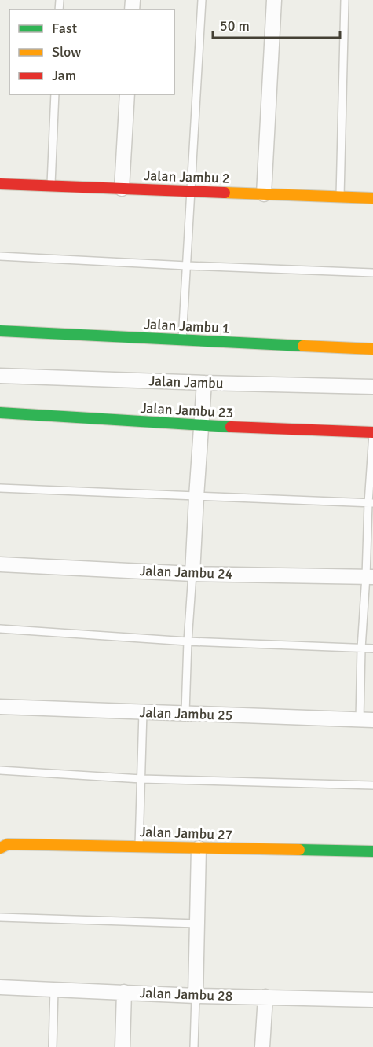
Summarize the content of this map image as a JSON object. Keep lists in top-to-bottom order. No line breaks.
{"streets":{"street":["Jalan Jambu 2","Jalan Jambu 1","Jalan Jambu","Jalan Jambu 23","Jalan Jambu 24","Jalan Jambu 25","Jalan Jambu 27","Jalan Jambu 28"]},"legend":["Fast","Slow","Jam"],"scale_bar":"50 m"}
